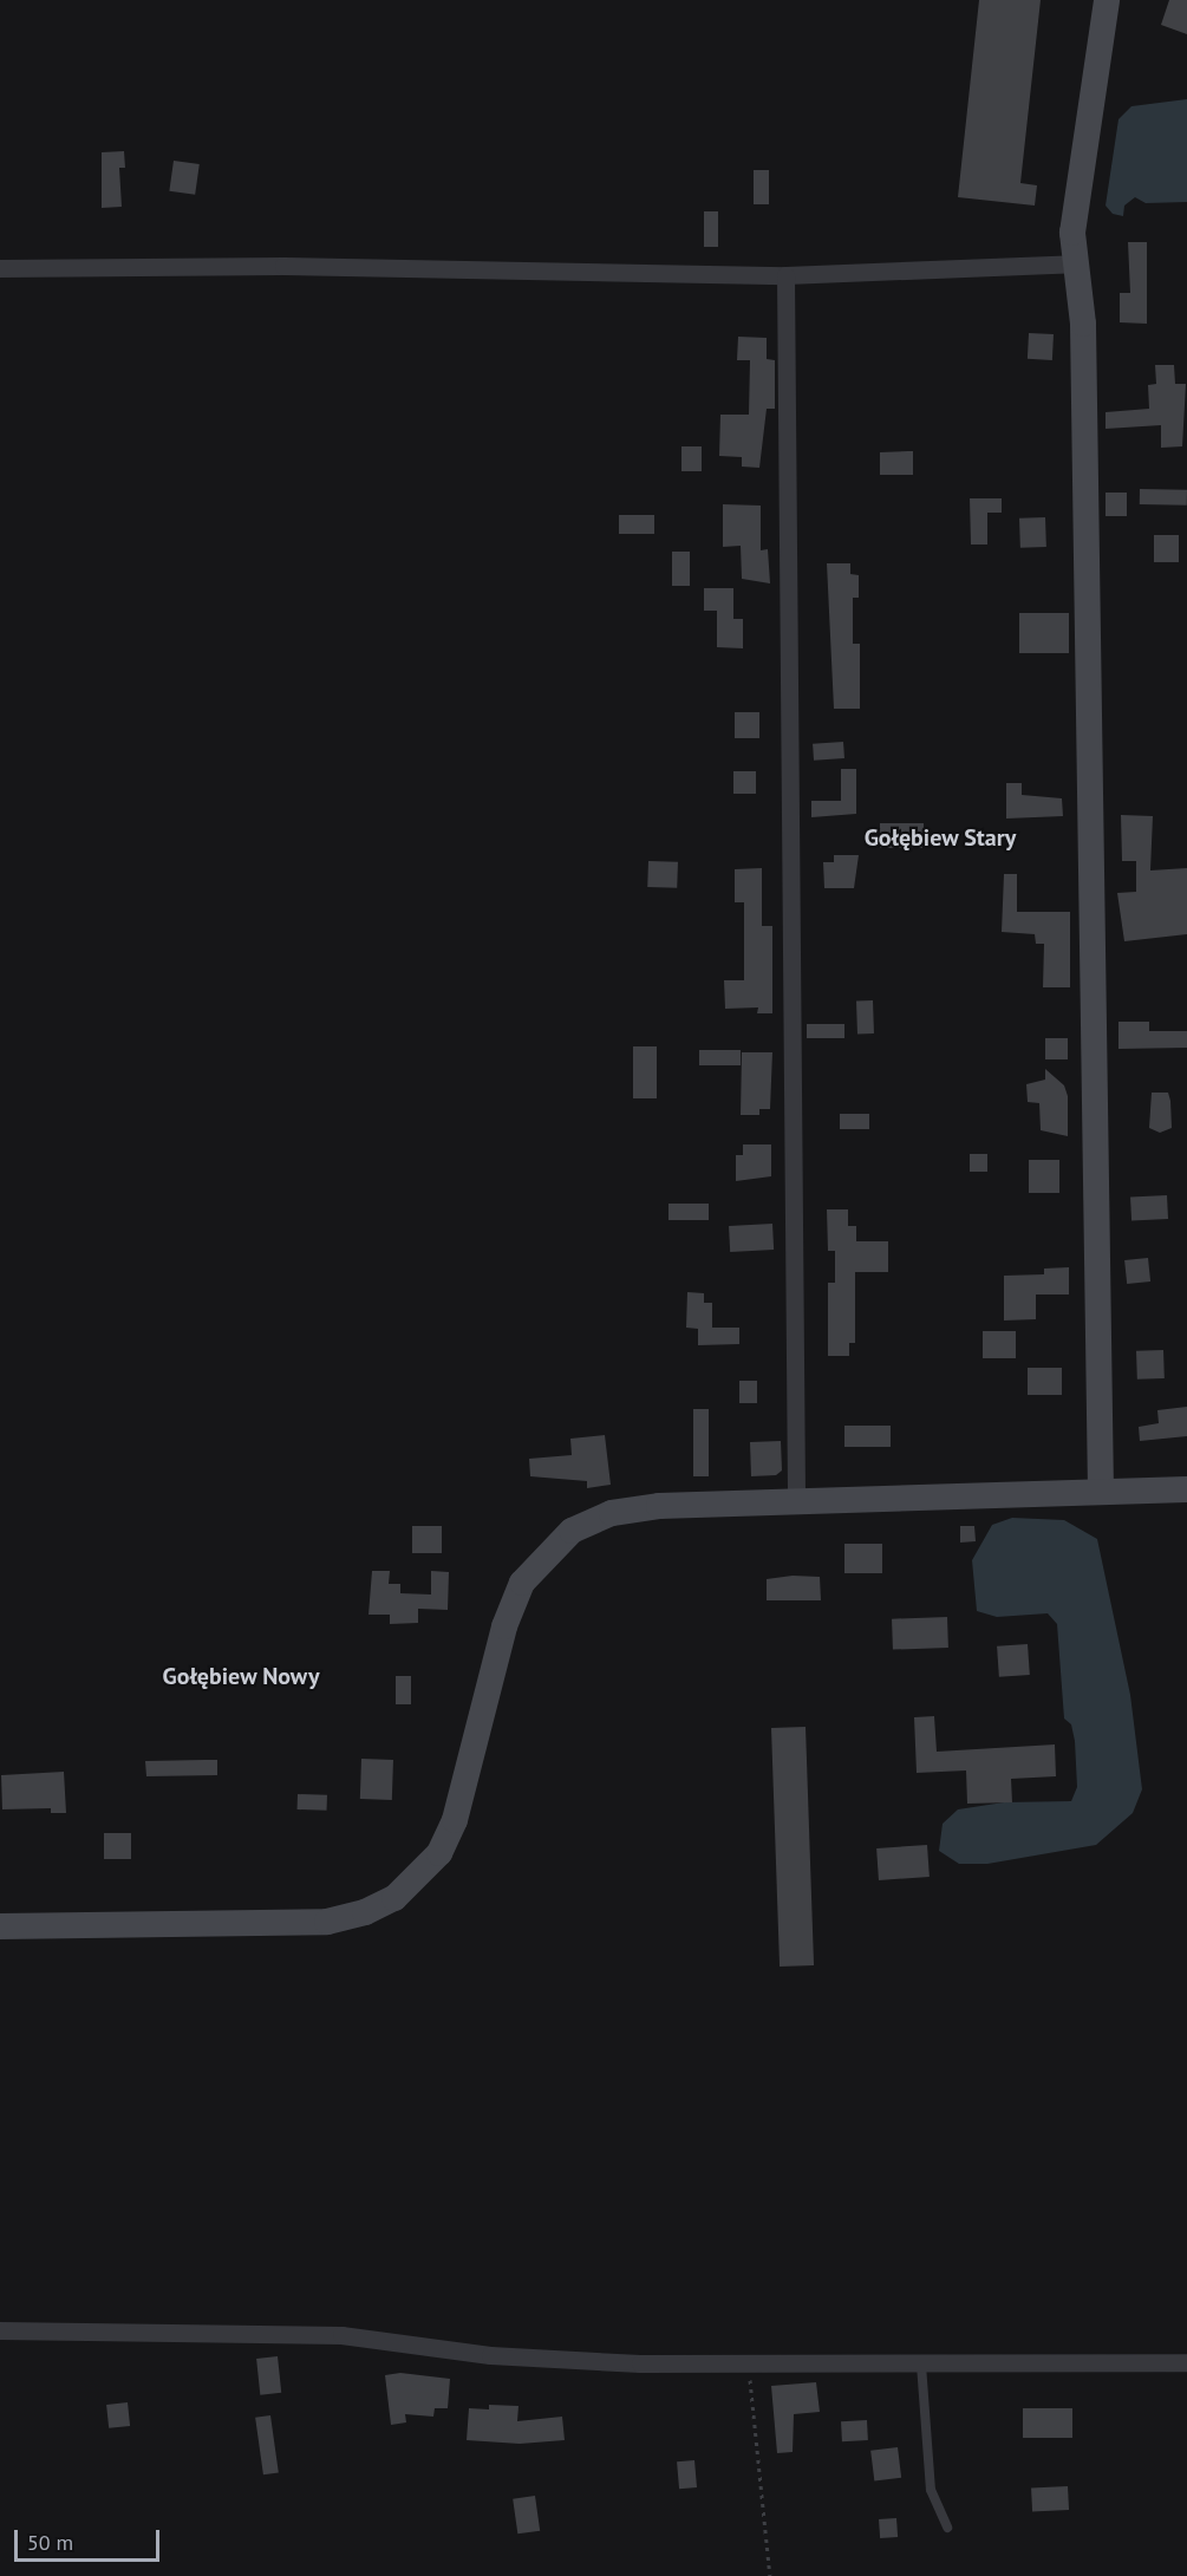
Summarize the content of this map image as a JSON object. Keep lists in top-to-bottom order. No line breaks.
{"districts":["Gołębiew Stary","Gołębiew Nowy"],"scale_bar":"50 m"}
